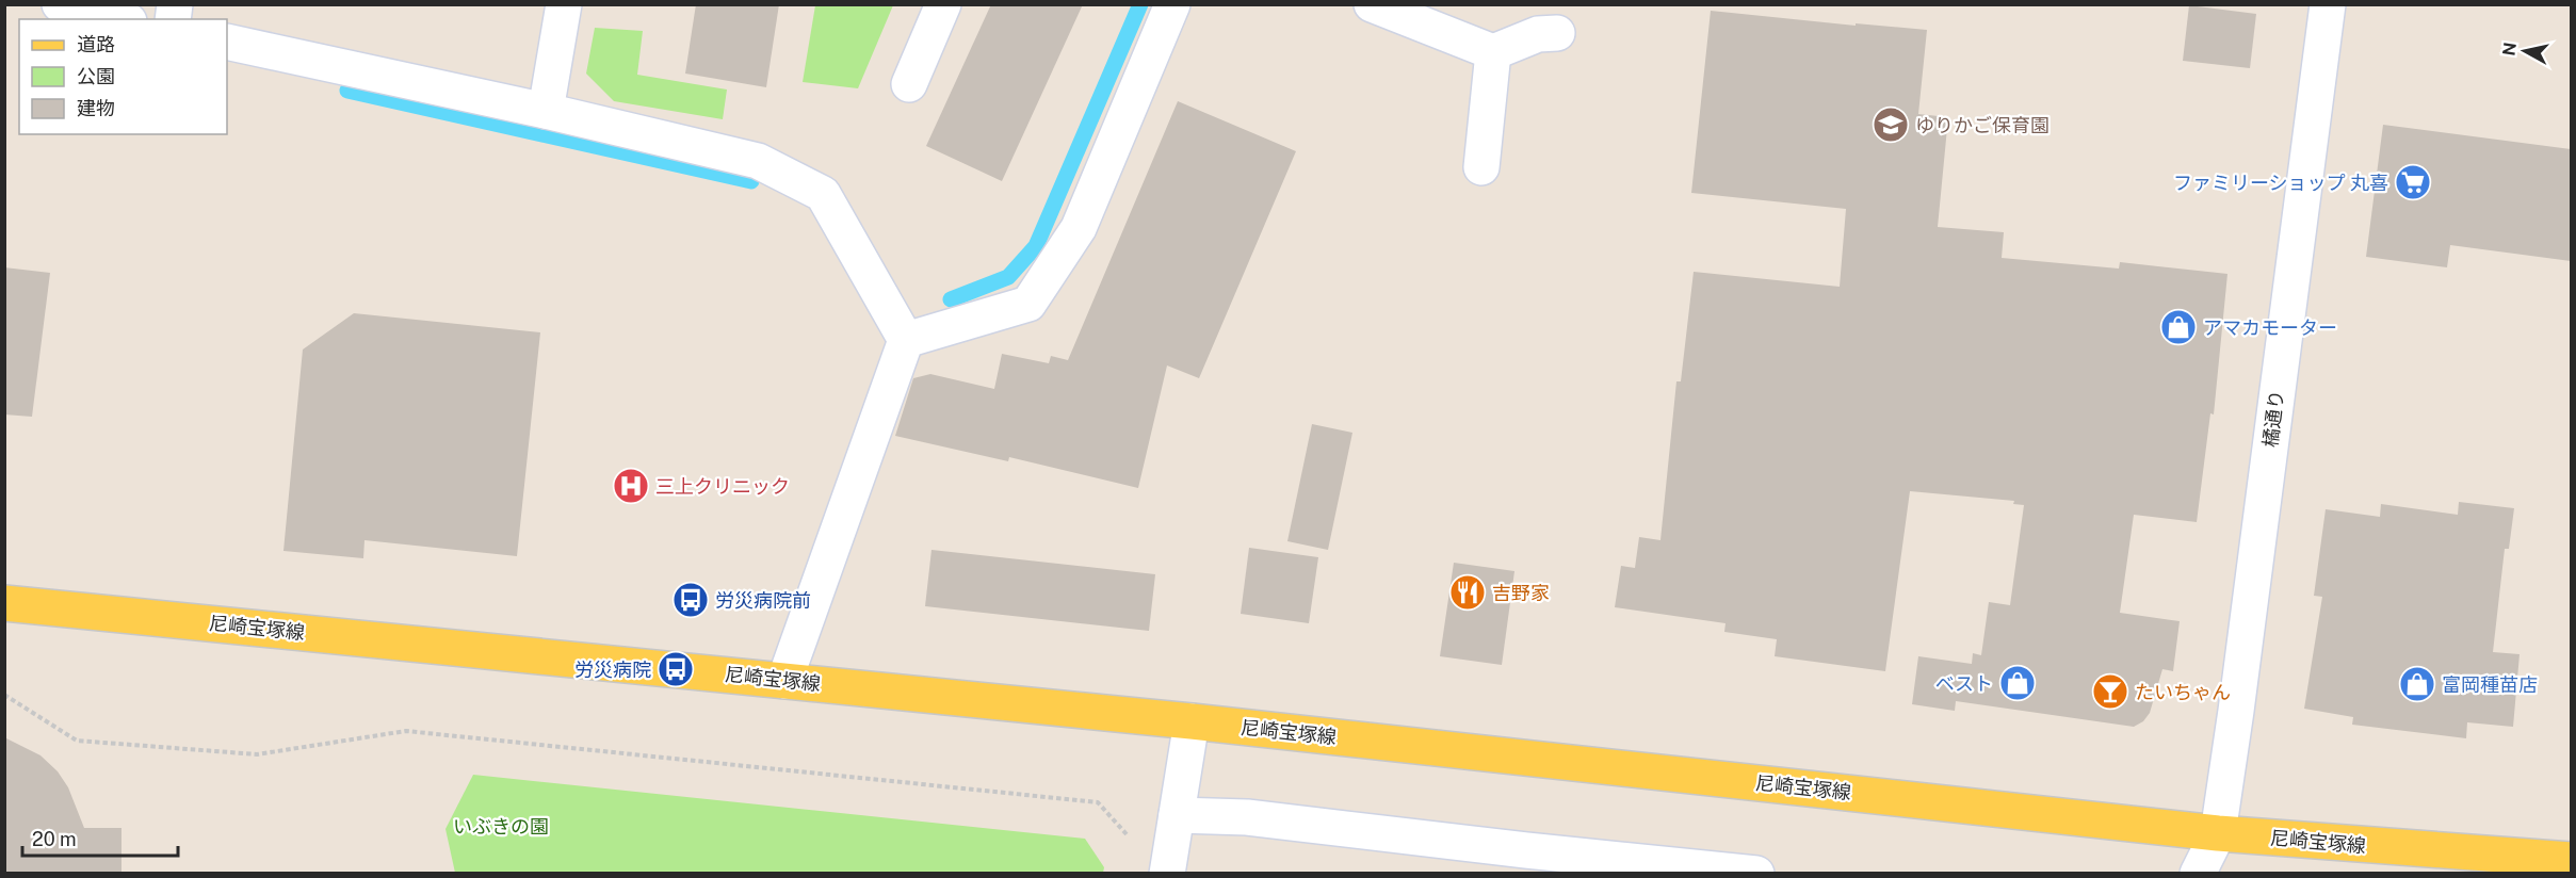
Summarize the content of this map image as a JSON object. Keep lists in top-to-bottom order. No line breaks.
{"streets":{"main road":["尼崎宝塚線"],"street":["橘通り"]},"crossings":[["橘通り","尼崎宝塚線"]],"parks":["いぶきの園"],"places":{"school or university":["ゆりかご保育園"],"supermarket":["ファミリーショップ 丸喜"],"shop":["アマカモーター","ベスト","富岡種苗店"],"hospital":["三上クリニック"],"restaurant":["吉野家"],"bus stop":["労災病院前","労災病院"],"bar":["たいちゃん"]},"legend":["道路","公園","建物"],"scale_bar":"20 m","north":"left"}
